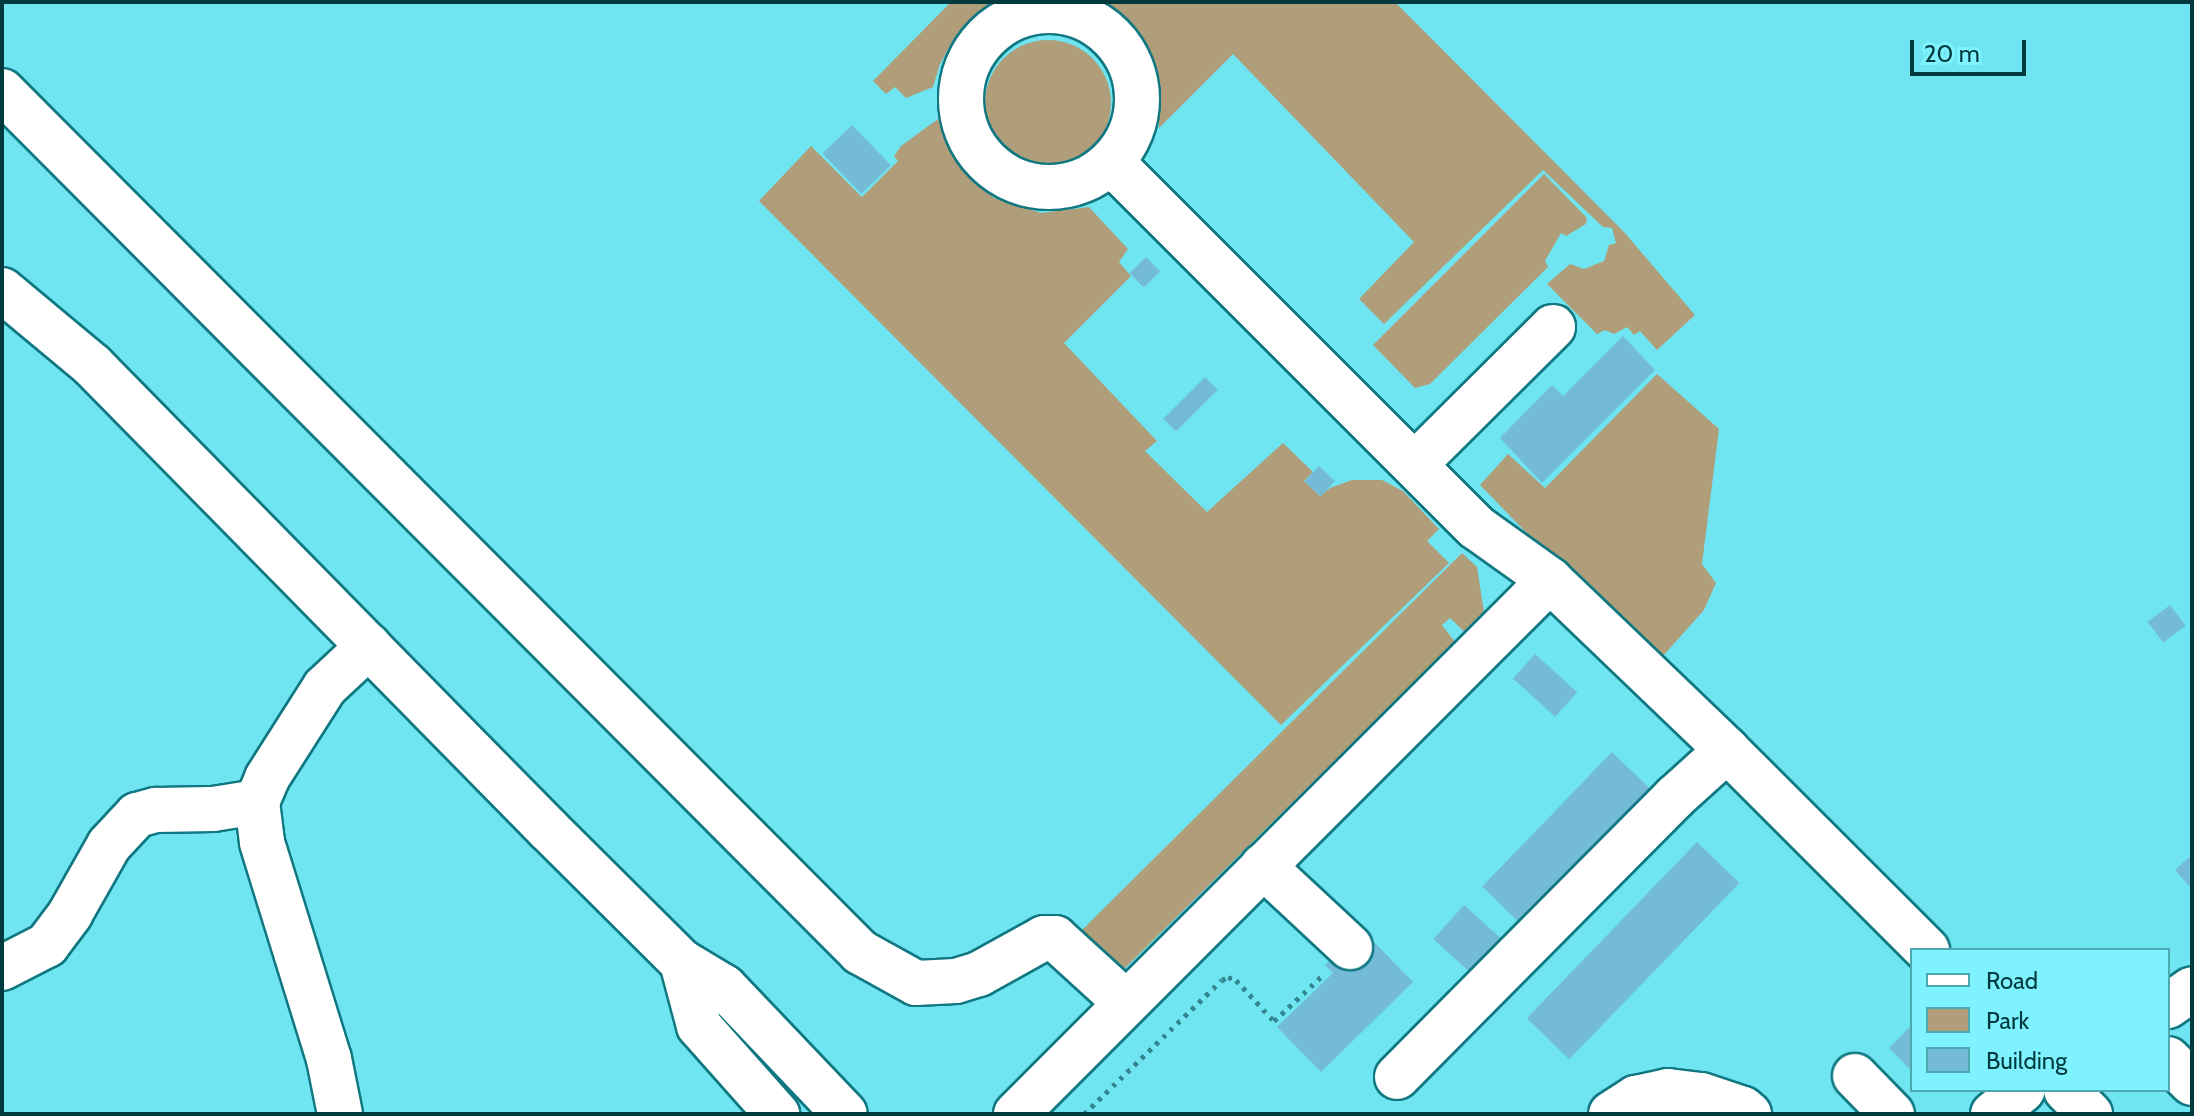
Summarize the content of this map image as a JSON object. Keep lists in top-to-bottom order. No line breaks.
{"legend":["Road","Park","Building"],"scale_bar":"20 m"}
